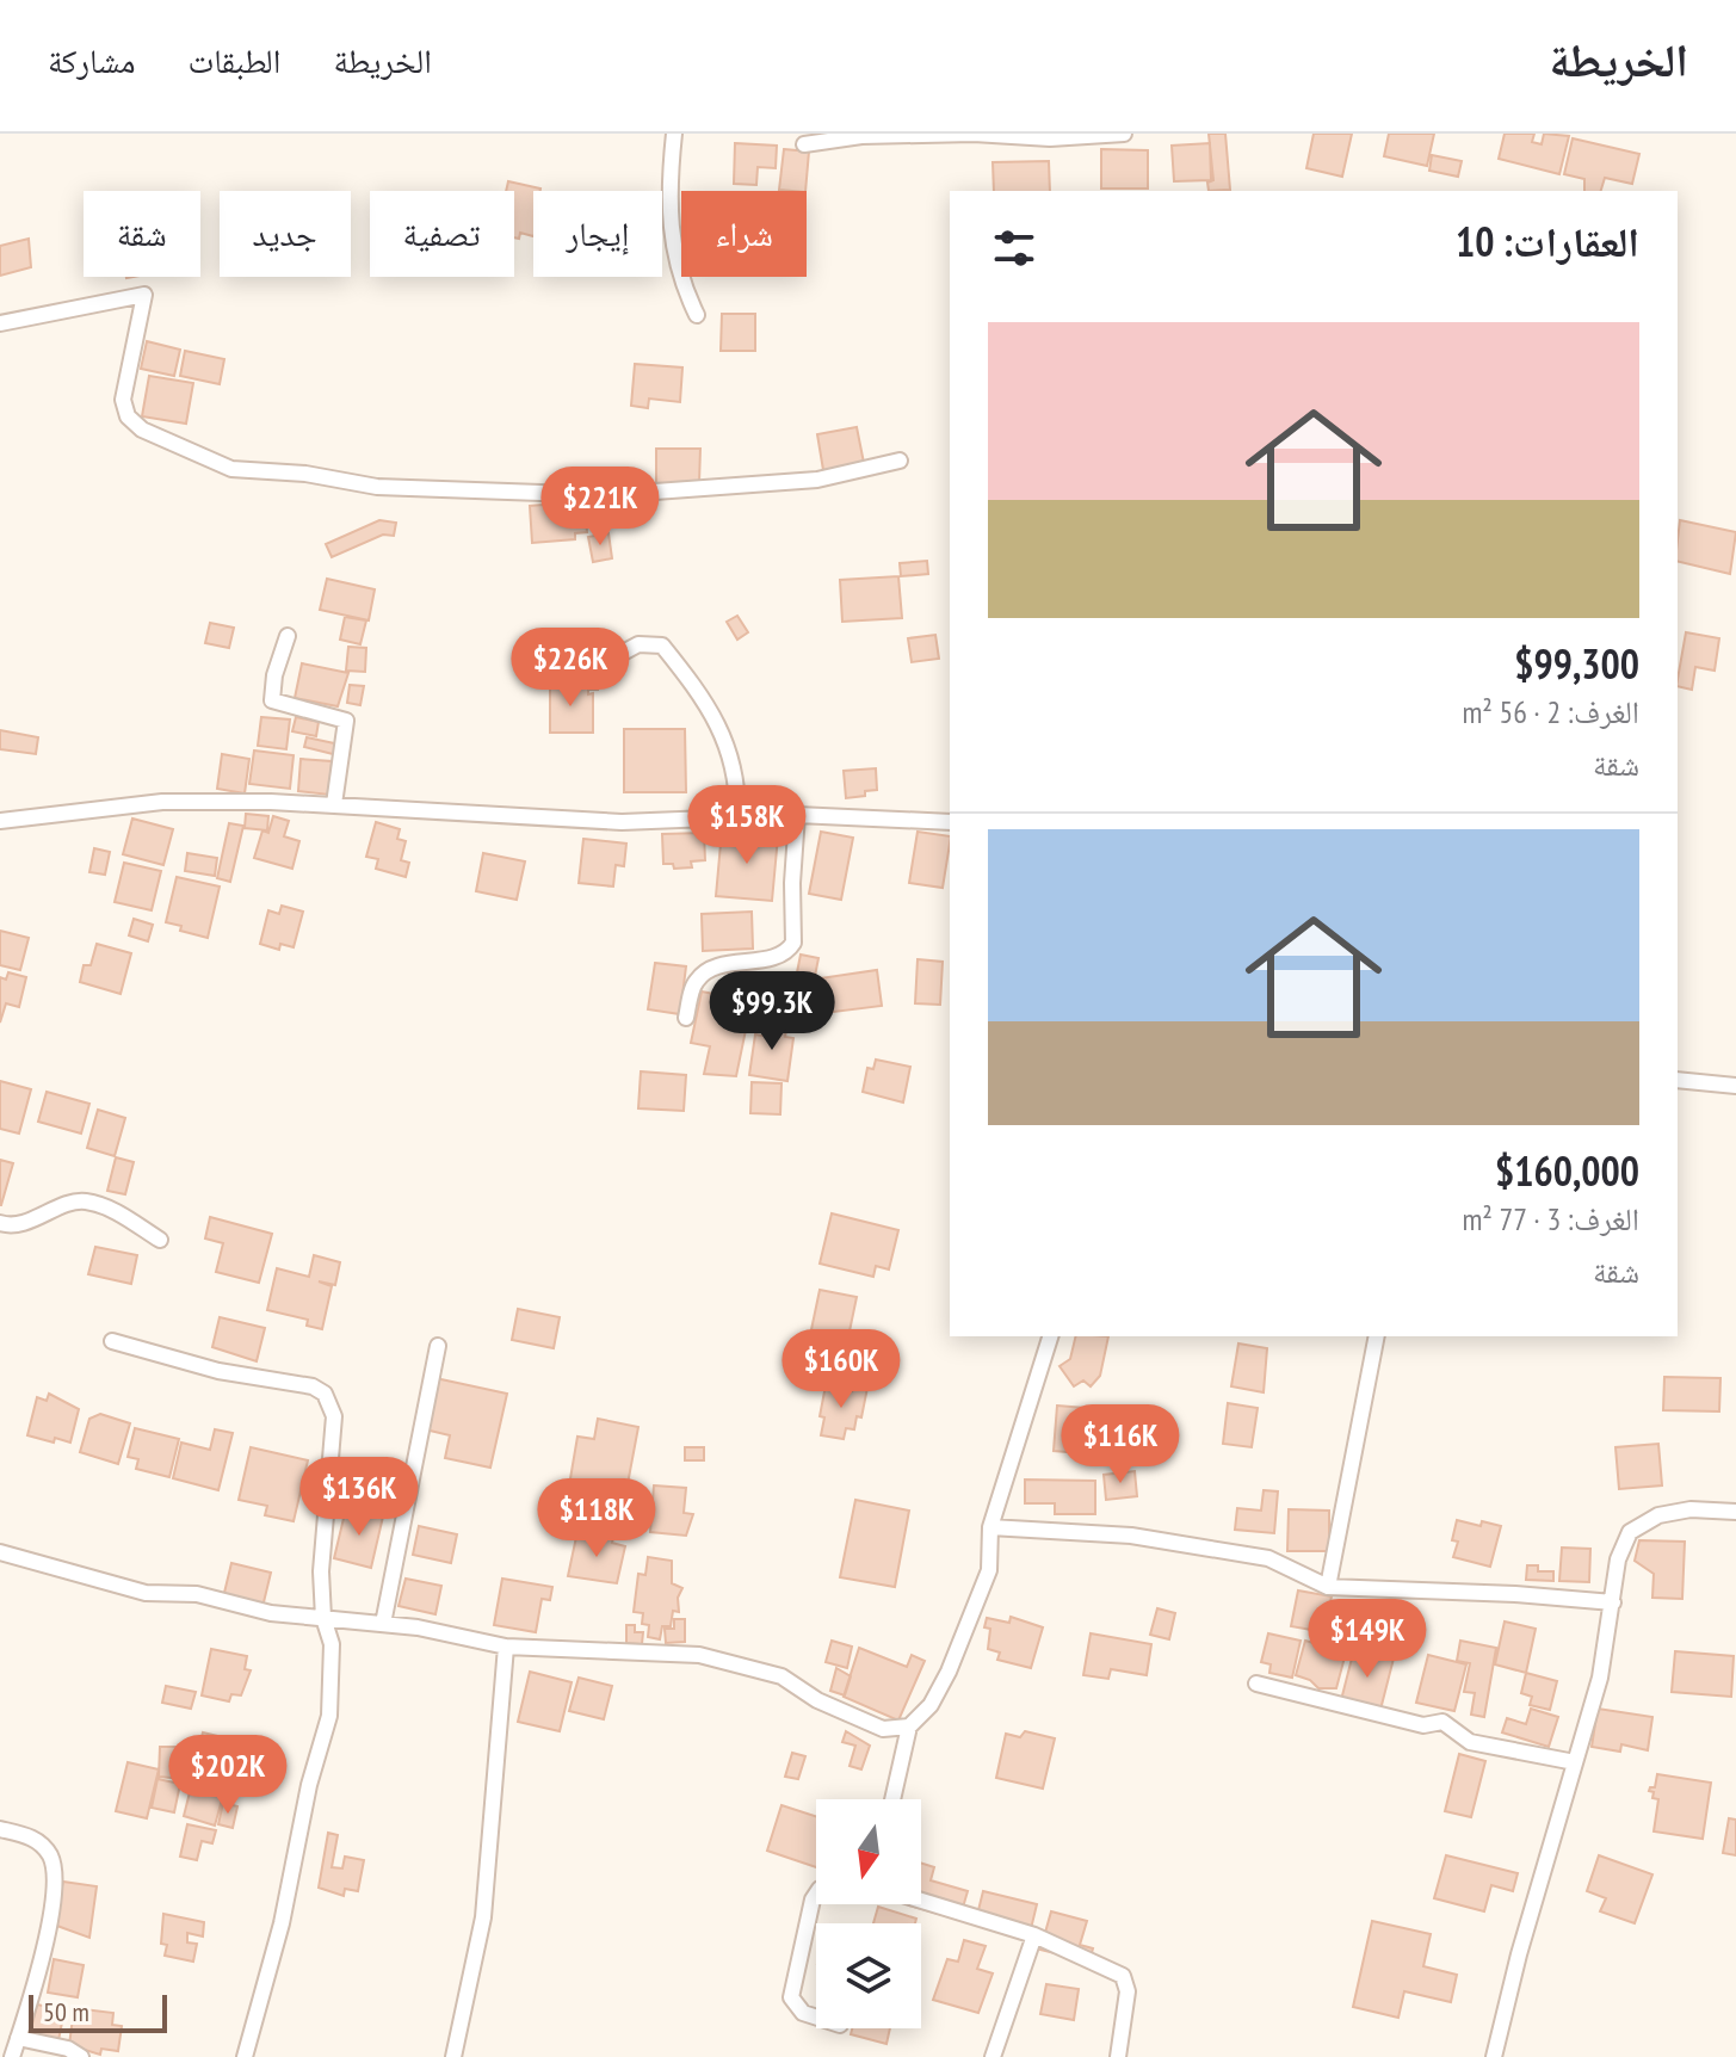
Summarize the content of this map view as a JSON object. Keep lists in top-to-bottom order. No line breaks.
{"scale_bar":"50 m","north":"bottom","page":{"header":"الخريطة","nav":["الخريطة","الطبقات","مشاركة"],"chip":["شراء","إيجار","تصفية","جديد","شقة"],"heading":"العقارات: 10","list":[{"name":"$99,300","note":"الغرف: 2 · 56 m² · شقة"},{"name":"$160,000","note":"الغرف: 3 · 77 m² · شقة"}],"price":["$221K","$226K","$158K","$99.3K","$160K","$116K","$136K","$118K","$149K","$202K"],"scale":"50 m"}}
